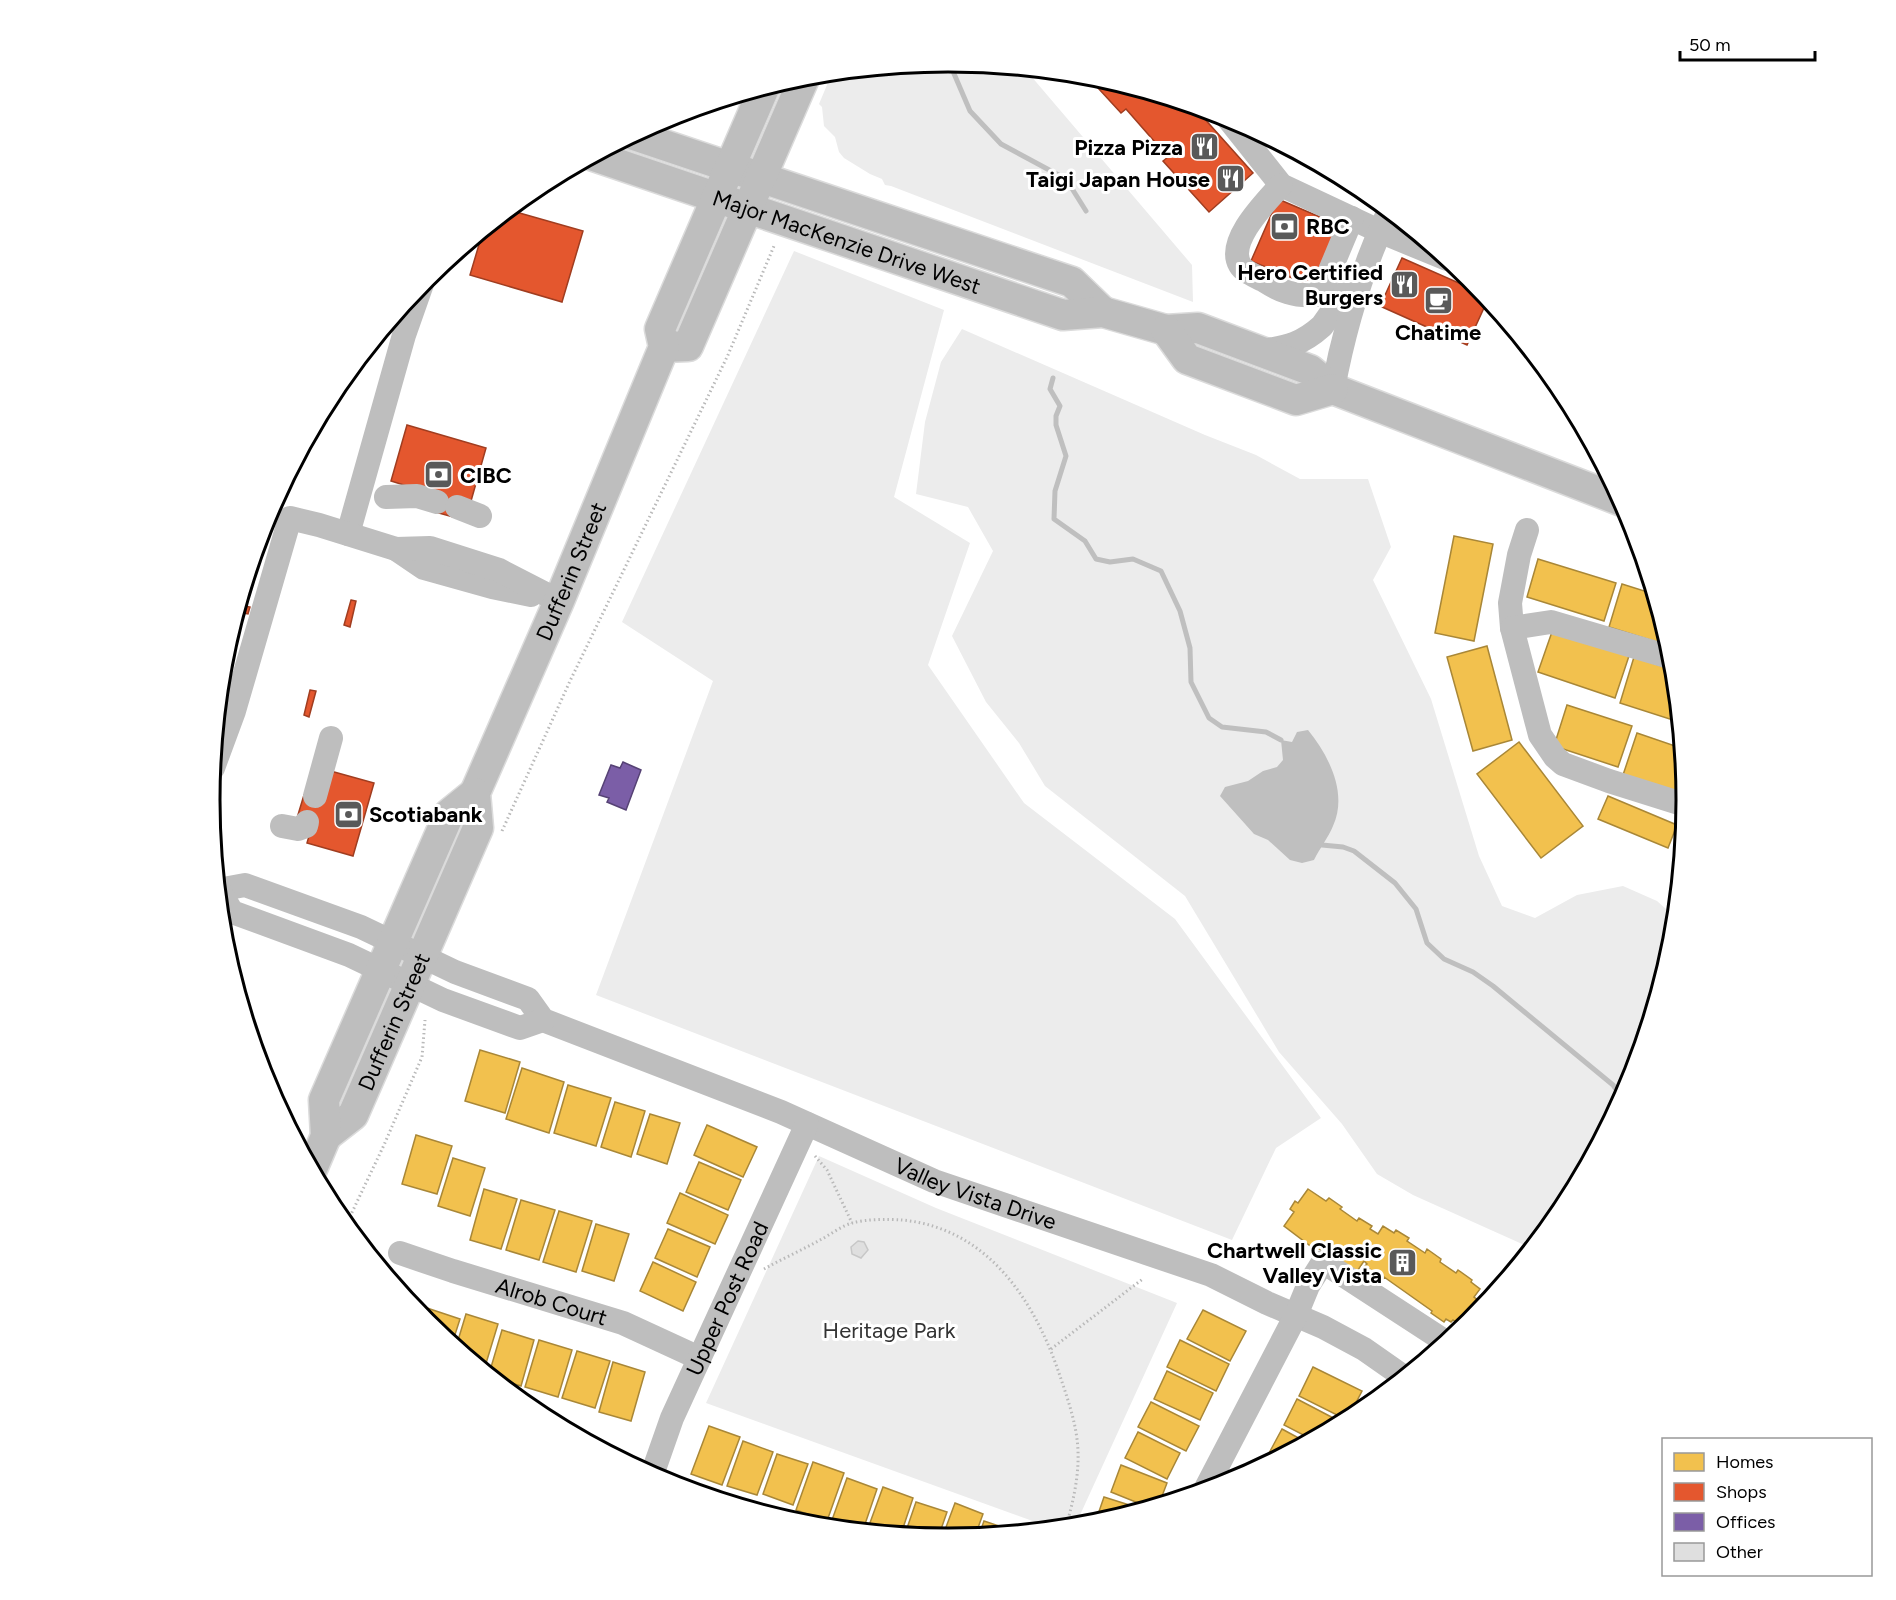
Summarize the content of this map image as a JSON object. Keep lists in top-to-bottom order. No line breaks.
{"streets":{"main road":["Major MacKenzie Drive West","Dufferin Street"],"street":["Valley Vista Drive","Upper Post Road","Alrob Court"]},"crossings":[["Major MacKenzie Drive West","Dufferin Street"],["Dufferin Street","Valley Vista Drive"],["Valley Vista Drive","Upper Post Road"],["Upper Post Road","Alrob Court"]],"parks":["Heritage Park"],"places":{"restaurant":["Pizza Pizza","Taigi Japan House","Hero Certified Burgers"],"bank":["RBC","CIBC","Scotiabank"],"cafe":["Chatime"],"building":["Chartwell Classic Valley Vista"]},"legend":["Homes","Shops","Offices","Other"],"scale_bar":"50 m"}
